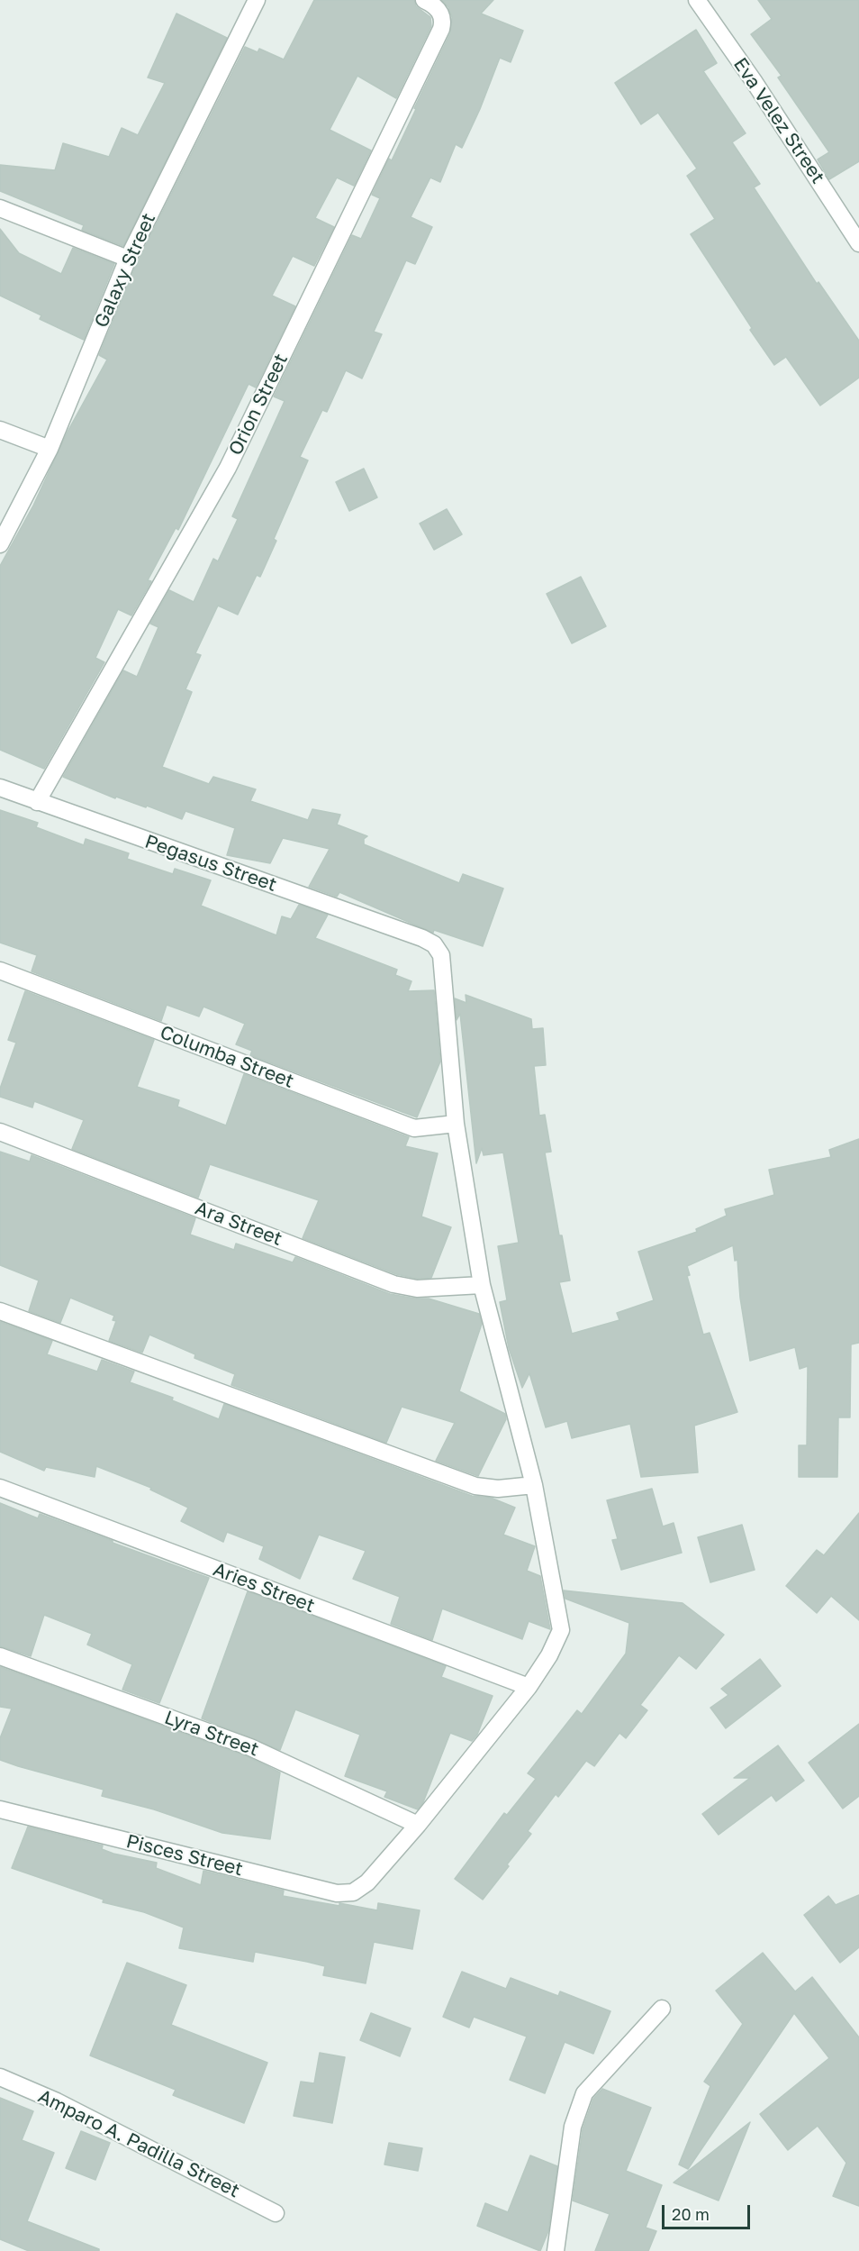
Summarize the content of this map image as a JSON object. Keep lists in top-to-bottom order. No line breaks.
{"streets":{"street":["Eva Velez Street","Galaxy Street","Orion Street","Pegasus Street","Columba Street","Ara Street","Aries Street","Lyra Street","Pisces Street","Amparo A. Padilla Street"]},"crossings":[["Orion Street","Pegasus Street"],["Pegasus Street","Columba Street"],["Lyra Street","Pisces Street"]],"scale_bar":"20 m"}
